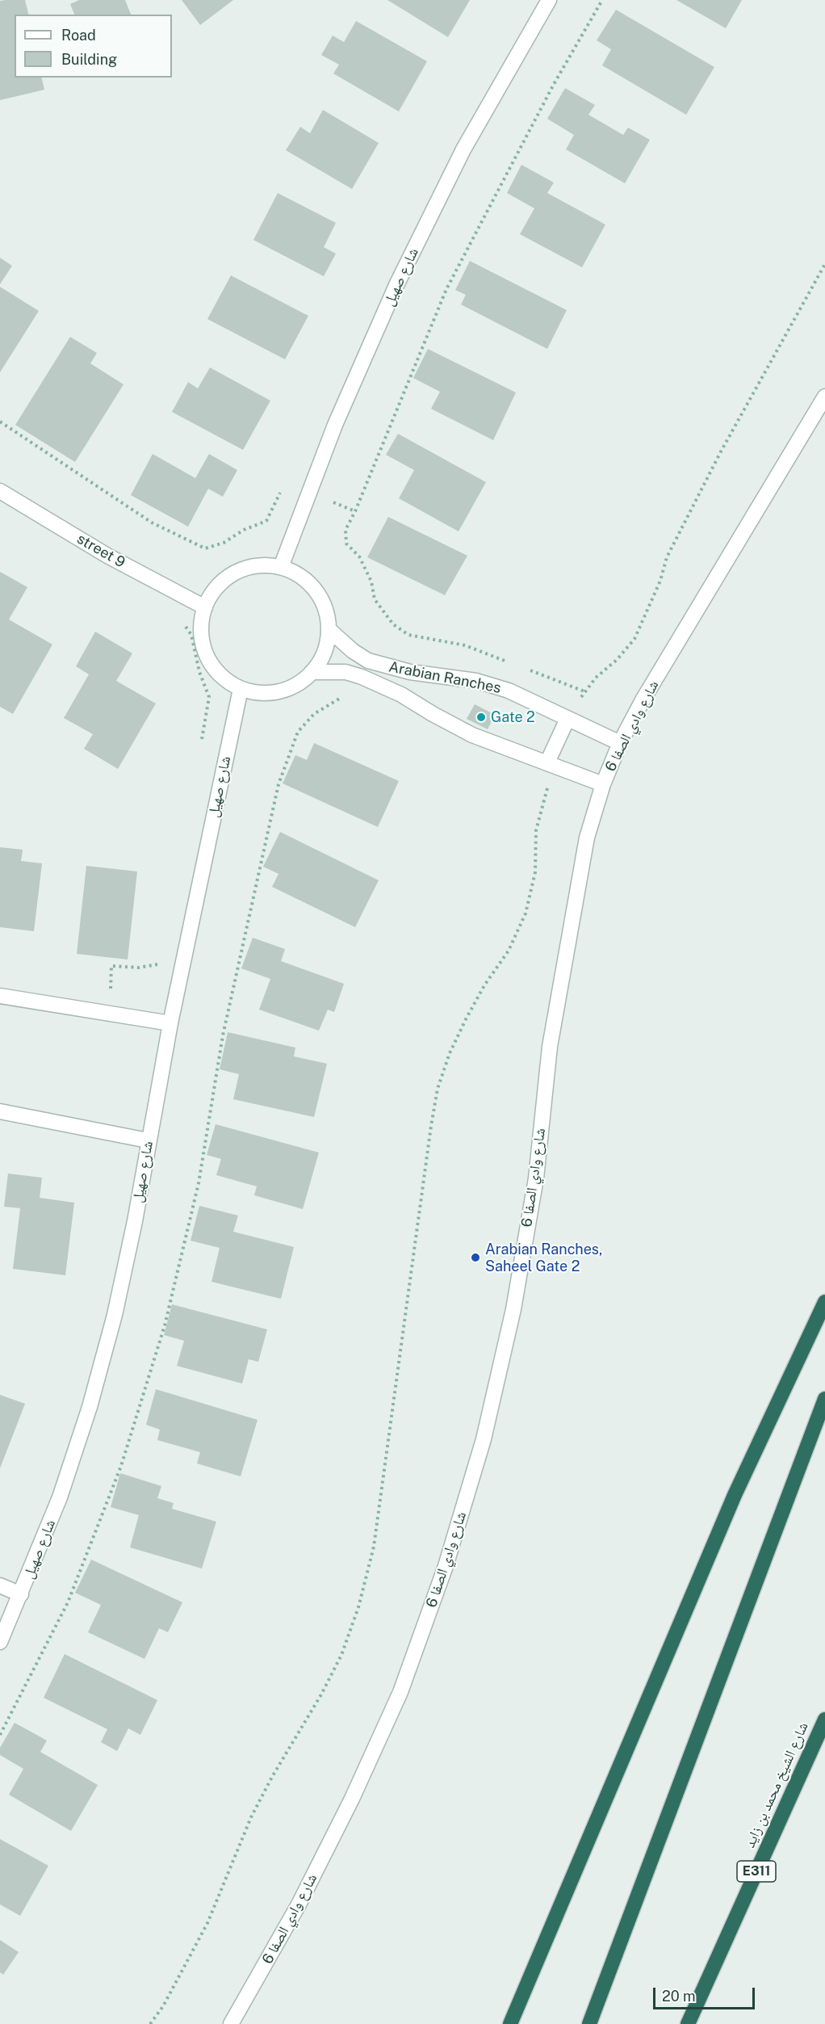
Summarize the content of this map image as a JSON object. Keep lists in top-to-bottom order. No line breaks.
{"streets":{"highway":["شارع الشيخ محمد بن زايد","E311"],"street":["شارع صهيل","street 9","Arabian Ranches","شارع وادي الصفا 6"]},"crossings":[["شارع صهيل","street 9"],["شارع صهيل","Arabian Ranches"],["street 9","Arabian Ranches"],["Arabian Ranches","شارع وادي الصفا 6"]],"places":["Gate 2","Arabian Ranches, Saheel Gate 2"],"legend":["Road","Building"],"scale_bar":"20 m"}
